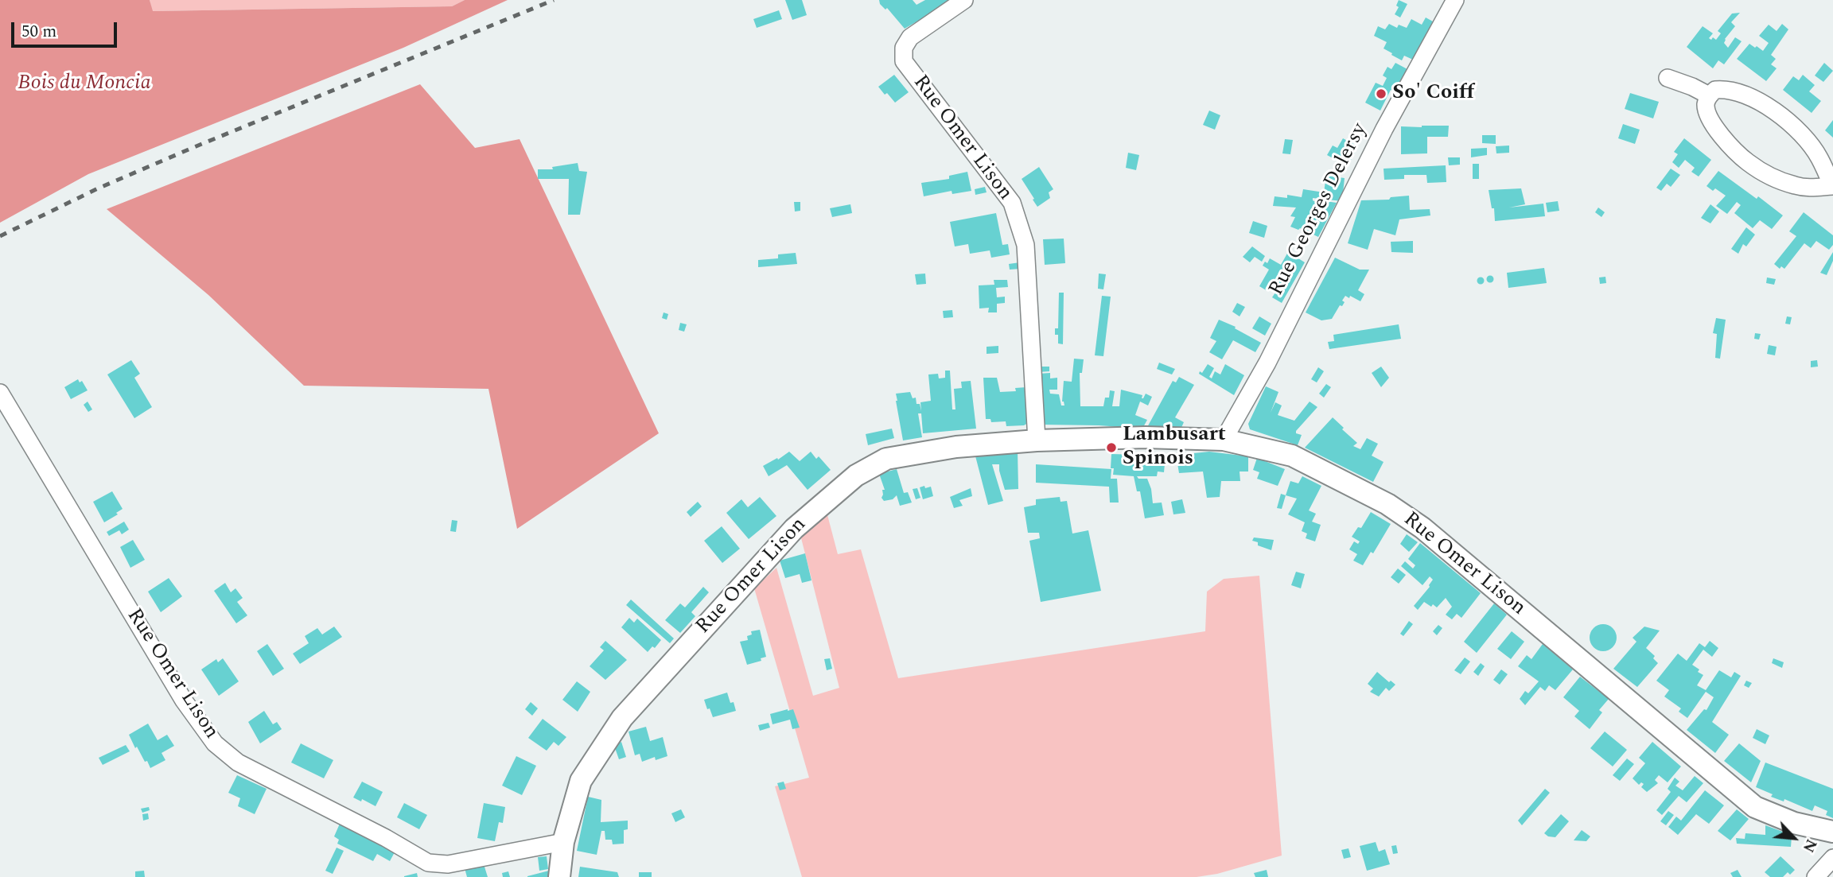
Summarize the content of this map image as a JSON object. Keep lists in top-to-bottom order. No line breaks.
{"streets":{"street":["Rue Omer Lison","Rue Georges Delersy"]},"crossings":[["Rue Omer Lison","Rue Georges Delersy"]],"parks":["Bois du Moncia"],"places":["So' Coiff","Lambusart Spinois"],"scale_bar":"50 m","north":"bottom right"}
